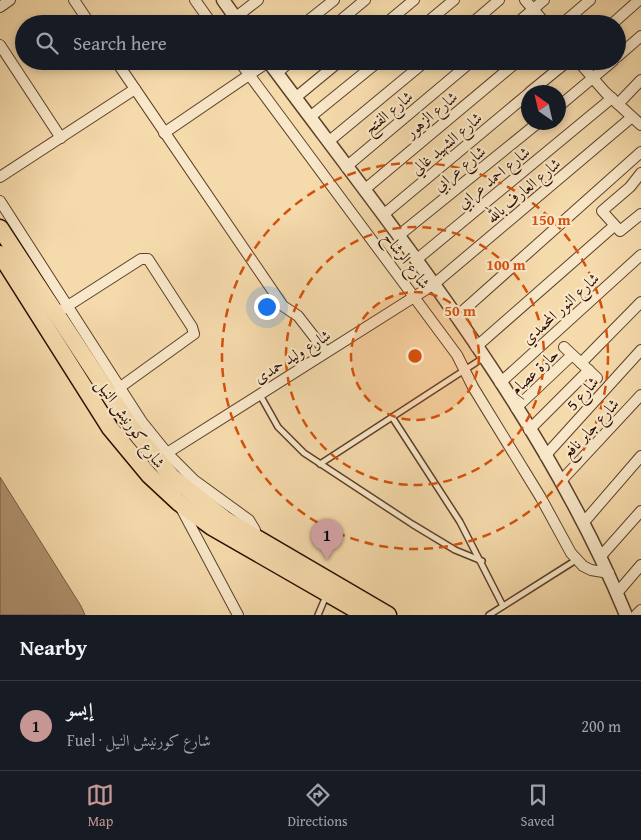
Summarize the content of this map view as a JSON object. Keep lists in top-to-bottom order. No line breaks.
{"streets":{"highway":["شارع كورنيش النيل"],"street":["شارع الفتح","شارع الزهور","شارع الشهيد غالي","شارع عرابي","شارع احمد عرابي","شارع العارف بالله","شارع الرشاح","شارع النور المحمدي","شارع وليد حمدى","حارة عصام","شارع 5","شارع جابر نافع"]},"crossings":[["شارع الفتح","شارع الرشاح"],["شارع الزهور","شارع الرشاح"],["شارع الشهيد غالي","شارع الرشاح"],["شارع عرابي","شارع الرشاح"],["شارع احمد عرابي","شارع الرشاح"],["شارع العارف بالله","شارع الرشاح"],["شارع العارف بالله","شارع وليد حمدى"],["شارع الرشاح","شارع النور المحمدي"],["شارع الرشاح","شارع وليد حمدى"],["شارع الرشاح","حارة عصام"],["شارع الرشاح","شارع 5"],["شارع الرشاح","شارع جابر نافع"]],"north":"top left","page":{"search":"Search here","pins":"1","heading":"Nearby","list":[{"mark":"1","name":"إيسو","note":"Fuel · شارع كورنيش النيل","value":"200 m"}],"nav":["Map","Directions","Saved"]},"rings":["150 m","100 m","50 m"]}
